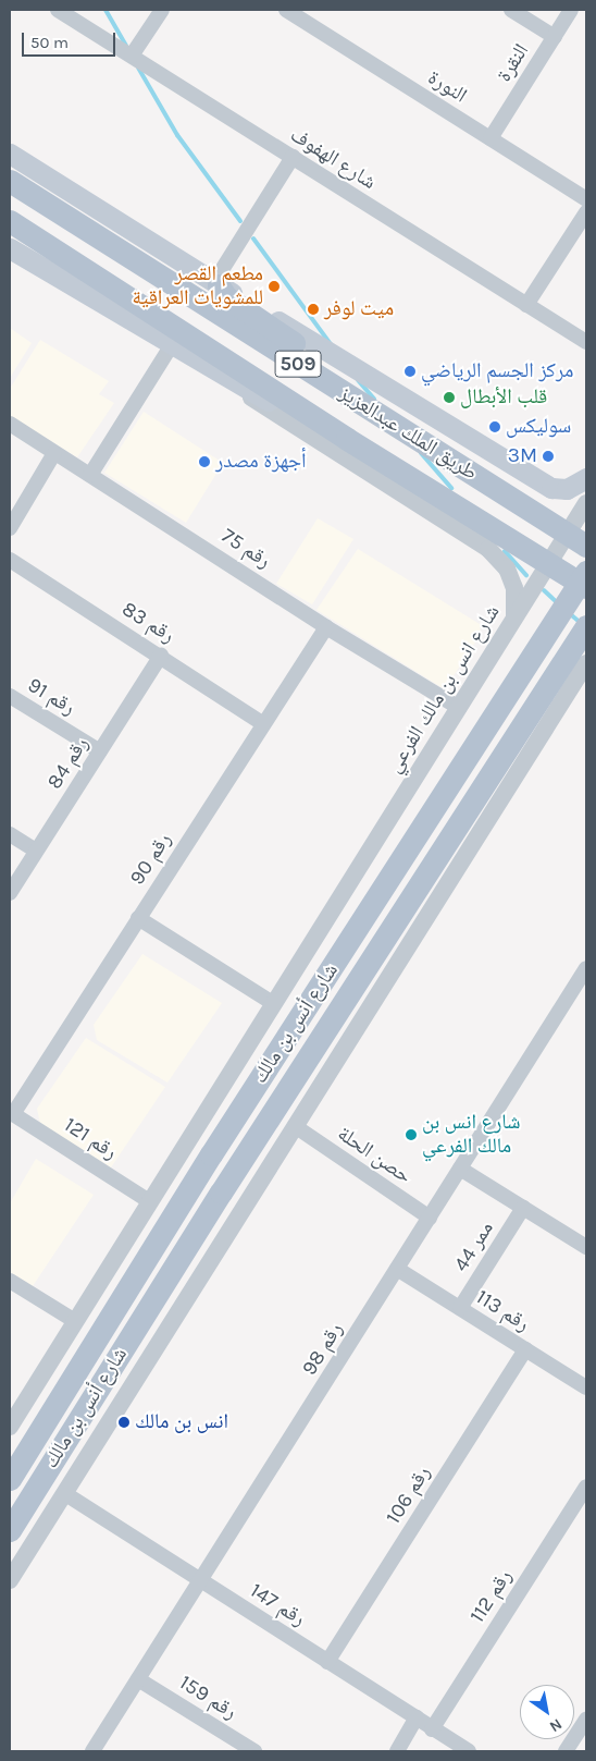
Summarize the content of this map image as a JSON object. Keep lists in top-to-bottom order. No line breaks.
{"streets":{"main road":["509","طريق الملك عبدالعزيز","شارع أنس بن مالك"],"street":["النقرة","النورة","شارع الهفوف","رقم 75","رقم 83","شارع انس بن مالك الفرعي","رقم 91","رقم 84","رقم 90","رقم 121","حصن الحلة","ممر 44","رقم 113","رقم 98","رقم 106","رقم 112","رقم 147","رقم 159"]},"crossings":[["النقرة","النورة"],["طريق الملك عبدالعزيز","شارع انس بن مالك الفرعي"],["رقم 75","شارع انس بن مالك الفرعي"],["رقم 75","رقم 90"],["رقم 83","رقم 84"],["رقم 83","رقم 90"],["شارع انس بن مالك الفرعي","رقم 121"],["رقم 91","رقم 84"],["رقم 90","رقم 121"],["حصن الحلة","رقم 98"],["ممر 44","رقم 113"],["رقم 113","رقم 98"],["رقم 113","رقم 106"],["رقم 98","رقم 147"],["رقم 98","رقم 159"],["رقم 106","رقم 147"],["رقم 112","رقم 147"]],"places":["مطعم القصر للمشويات العراقية","ميت لوفر","مركز الجسم الرياضي","قلب الأبطال","سوليكس","3M","أجهزة مصدر","شارع انس بن مالك الفرعي","انس بن مالك"],"scale_bar":"50 m","north":"bottom right"}
